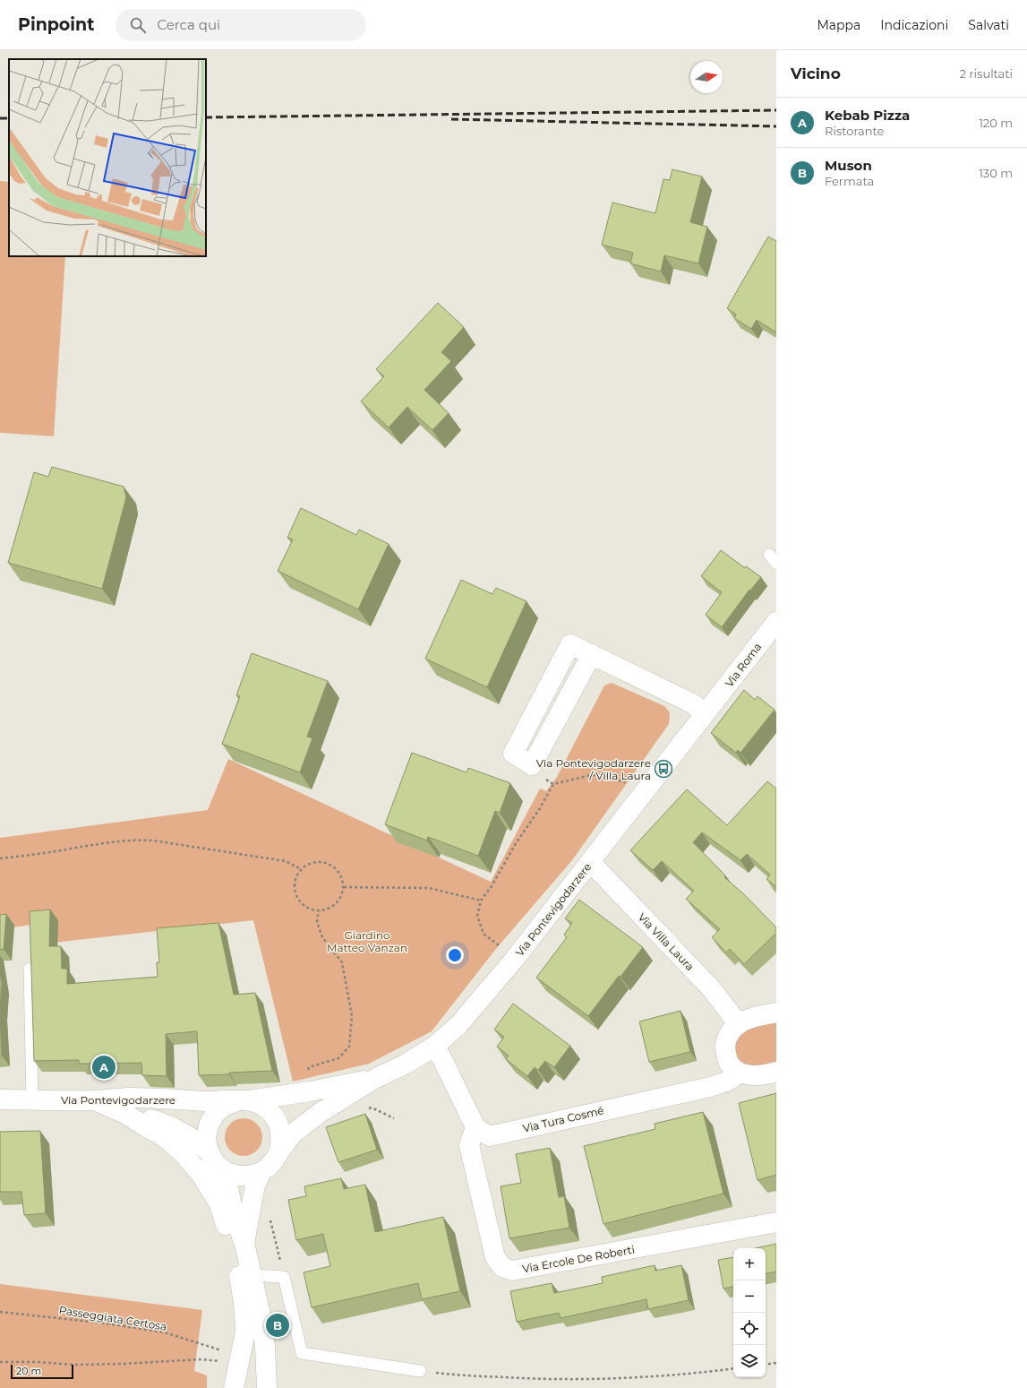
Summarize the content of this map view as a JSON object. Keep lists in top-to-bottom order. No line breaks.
{"streets":{"main road":["Via Roma","Via Pontevigodarzere","Via Villa Laura","Via Tura Cosmé","Via Ercole De Roberti"],"path":["Passeggiata Certosa"]},"crossings":[["Via Roma","Via Pontevigodarzere"],["Via Pontevigodarzere","Via Villa Laura"],["Via Tura Cosmé","Via Ercole De Roberti"]],"parks":["Giardino Matteo Vanzan"],"places":{"bus stop":["Via Pontevigodarzere / Villa Laura"]},"scale_bar":"20 m","north":"right","page":{"header":"Pinpoint","search":"Cerca qui","nav":["Mappa","Indicazioni","Salvati"],"heading":["Vicino","2 risultati"],"list":[{"mark":"A","name":"Kebab Pizza","note":"Ristorante","value":"120 m"},{"mark":"B","name":"Muson","note":"Fermata","value":"130 m"}],"pins":["A","B"],"map_buttons":["+","−"],"scale":"20 m"}}
